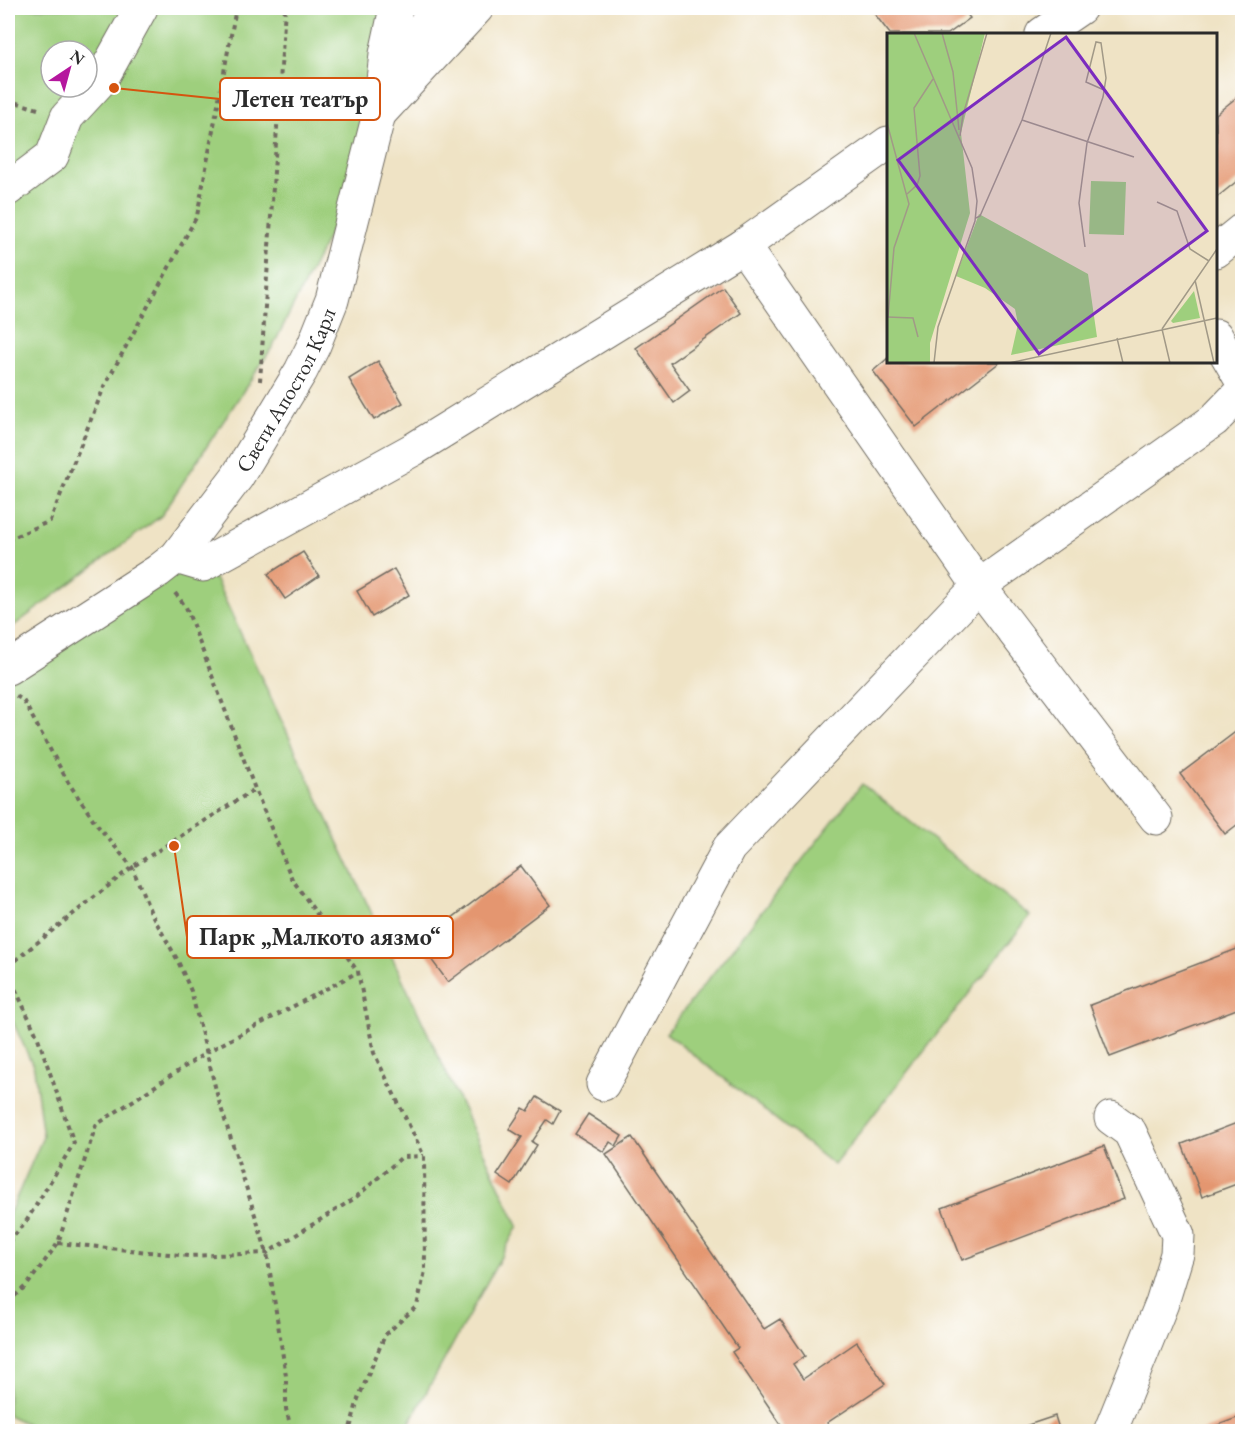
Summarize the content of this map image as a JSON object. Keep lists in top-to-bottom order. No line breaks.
{"streets":{"street":["Свети Апостол Карл"]},"places":["Летен театър","Парк „Малкото аязмо“"],"north":"top right"}
